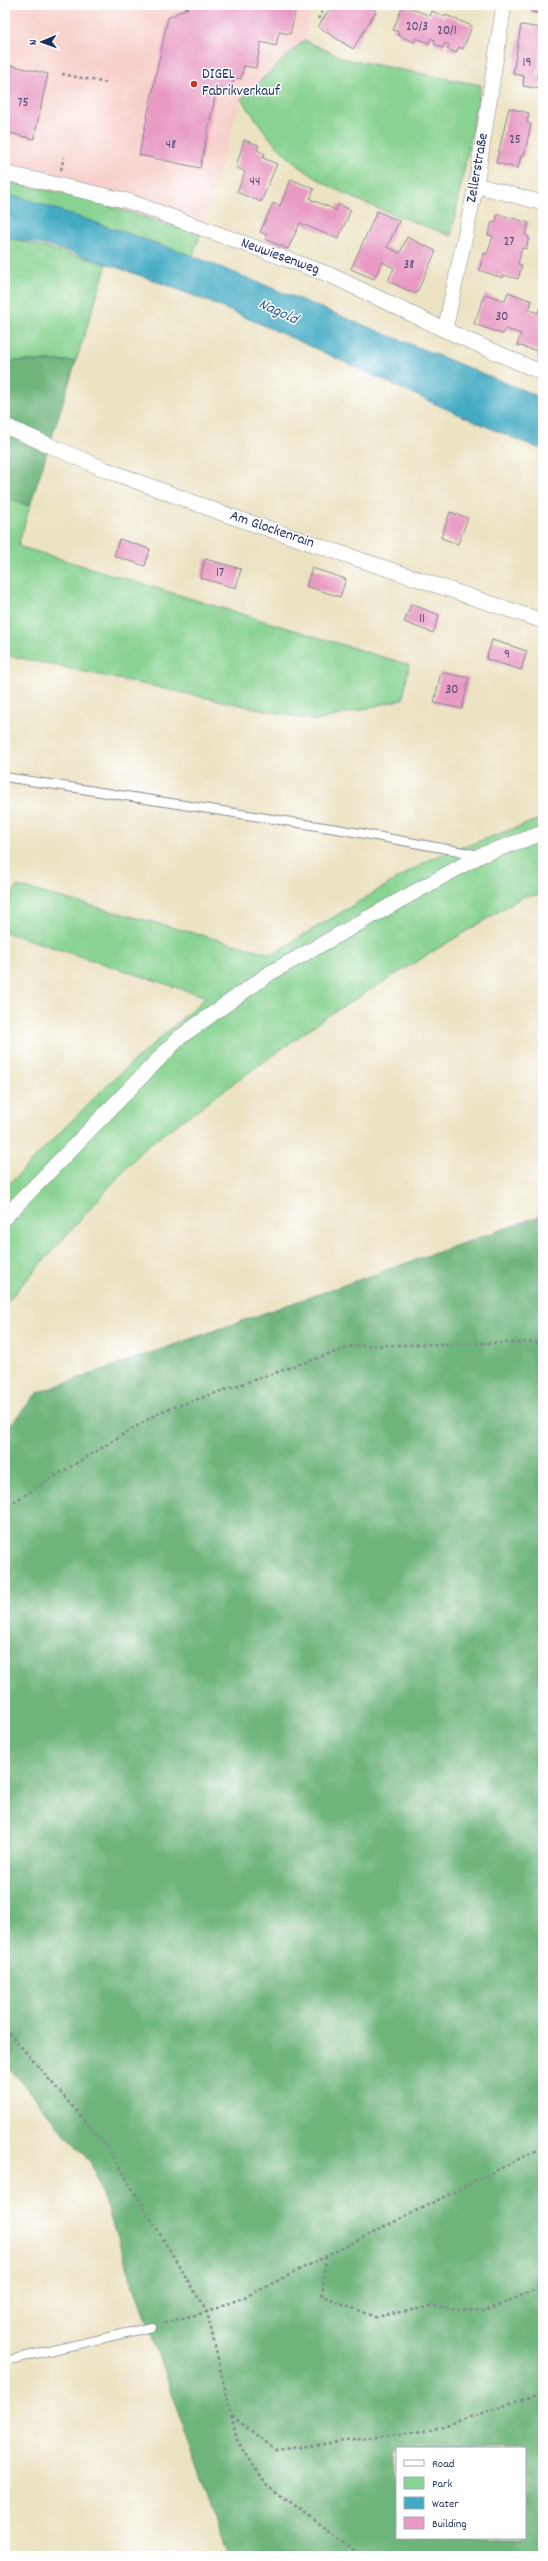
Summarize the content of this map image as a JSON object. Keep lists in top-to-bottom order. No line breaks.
{"streets":{"street":["Zellerstraße","Neuwiesenweg","Am Glockenrain"]},"crossings":[["Zellerstraße","Neuwiesenweg"]],"water":["Nagold"],"places":["DIGEL Fabrikverkauf"],"house_numbers":["20/3","20/1","19","75","25","48","44","27","38","30","17","11","9","30"],"legend":["Road","Park","Water","Building"],"north":"left"}
